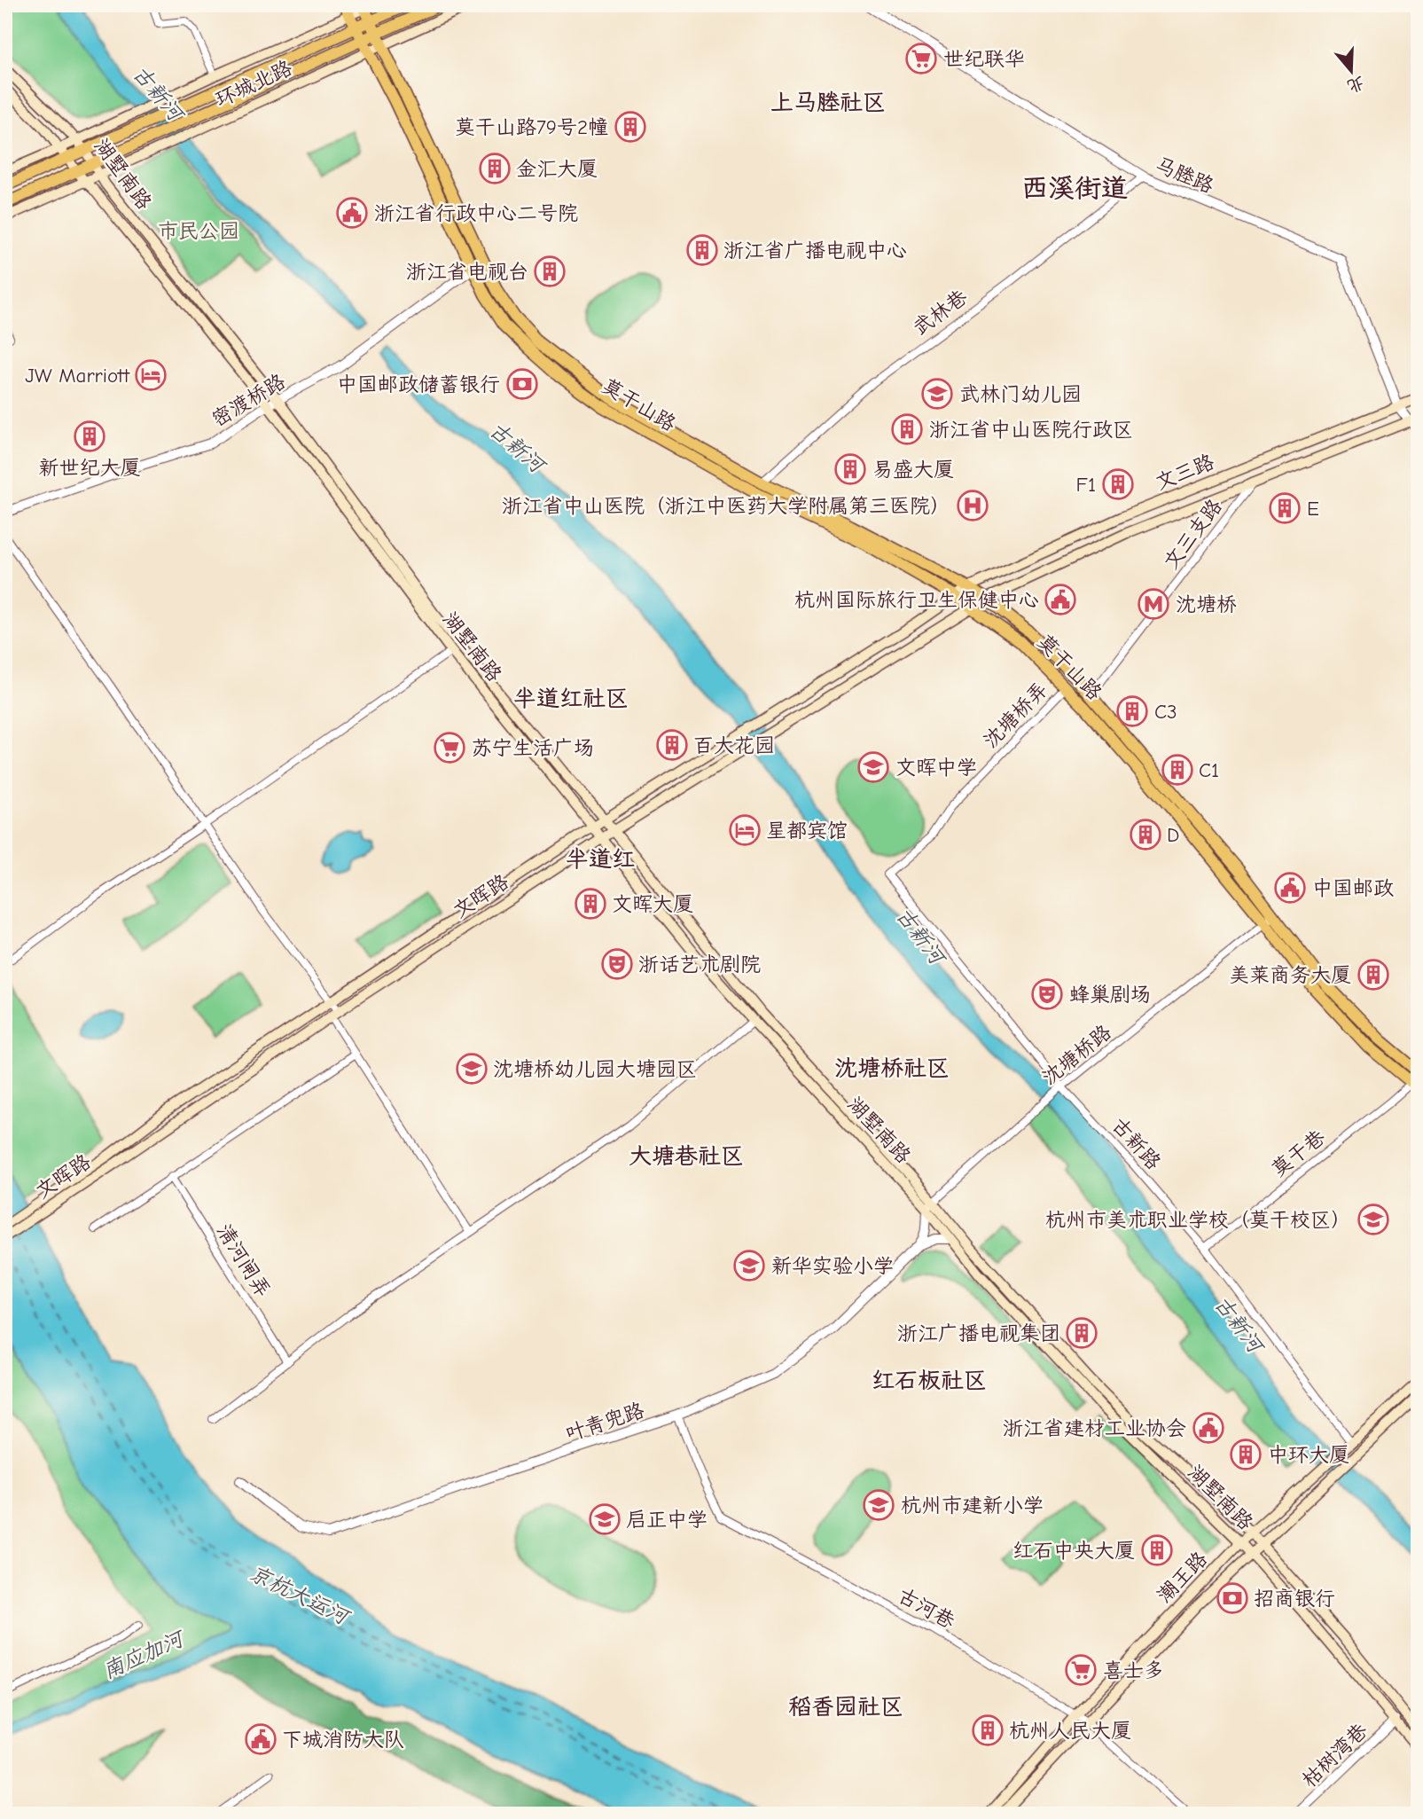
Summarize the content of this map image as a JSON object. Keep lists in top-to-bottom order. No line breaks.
{"streets":{"main road":["环城北路","湖墅南路","莫干山路","文三路","文晖路","潮王路"],"street":["马塍路","武林巷","密渡桥路","文三支路","沈塘桥弄","沈塘桥路","古新路","莫干巷","清河闸弄","叶青兜路","古河巷","枯树湾巷"]},"crossings":[["环城北路","湖墅南路"],["环城北路","莫干山路"],["湖墅南路","密渡桥路"],["湖墅南路","文晖路"],["湖墅南路","沈塘桥路"],["湖墅南路","潮王路"],["湖墅南路","枯树湾巷"],["马塍路","武林巷"],["马塍路","文三路"],["武林巷","莫干山路"],["密渡桥路","莫干山路"],["莫干山路","文三路"],["莫干山路","文三支路"],["莫干山路","沈塘桥弄"],["莫干山路","文晖路"],["莫干山路","沈塘桥路"],["莫干山路","莫干巷"],["文三路","文三支路"],["文三路","文晖路"],["沈塘桥弄","古新路"],["沈塘桥路","古新路"],["古新路","莫干巷"],["古新路","潮王路"],["叶青兜路","古河巷"],["潮王路","古河巷"]],"districts":["上马塍社区","西溪街道","半道红社区","半道红","沈塘桥社区","大塘巷社区","红石板社区","稻香园社区"],"water":["古新河","京杭大运河","南应加河"],"parks":["市民公园"],"places":{"supermarket":["世纪联华","苏宁生活广场","喜士多"],"building":["莫干山路79号2幢","金汇大厦","浙江省广播电视中心","浙江省电视台","浙江省中山医院行政区","新世纪大厦","易盛大厦","F1","E","C3","百大花园","C1","D","文晖大厦","美莱商务大厦","浙江广播电视集团","中环大厦","红石中央大厦","杭州人民大厦"],"public building":["浙江省行政中心二号院","杭州国际旅行卫生保健中心","中国邮政","浙江省建材工业协会","下城消防大队"],"hotel":["JW Marriott","星都宾馆"],"bank":["中国邮政储蓄银行","招商银行"],"school or university":["武林门幼儿园","文晖中学","沈塘桥幼儿园大塘园区","杭州市美术职业学校（莫干校区）","新华实验小学","杭州市建新小学","启正中学"],"hospital":["浙江省中山医院（浙江中医药大学附属第三医院）"],"metro station":["沈塘桥"],"theatre":["浙话艺术剧院","蜂巢剧场"]},"north":"bottom"}
